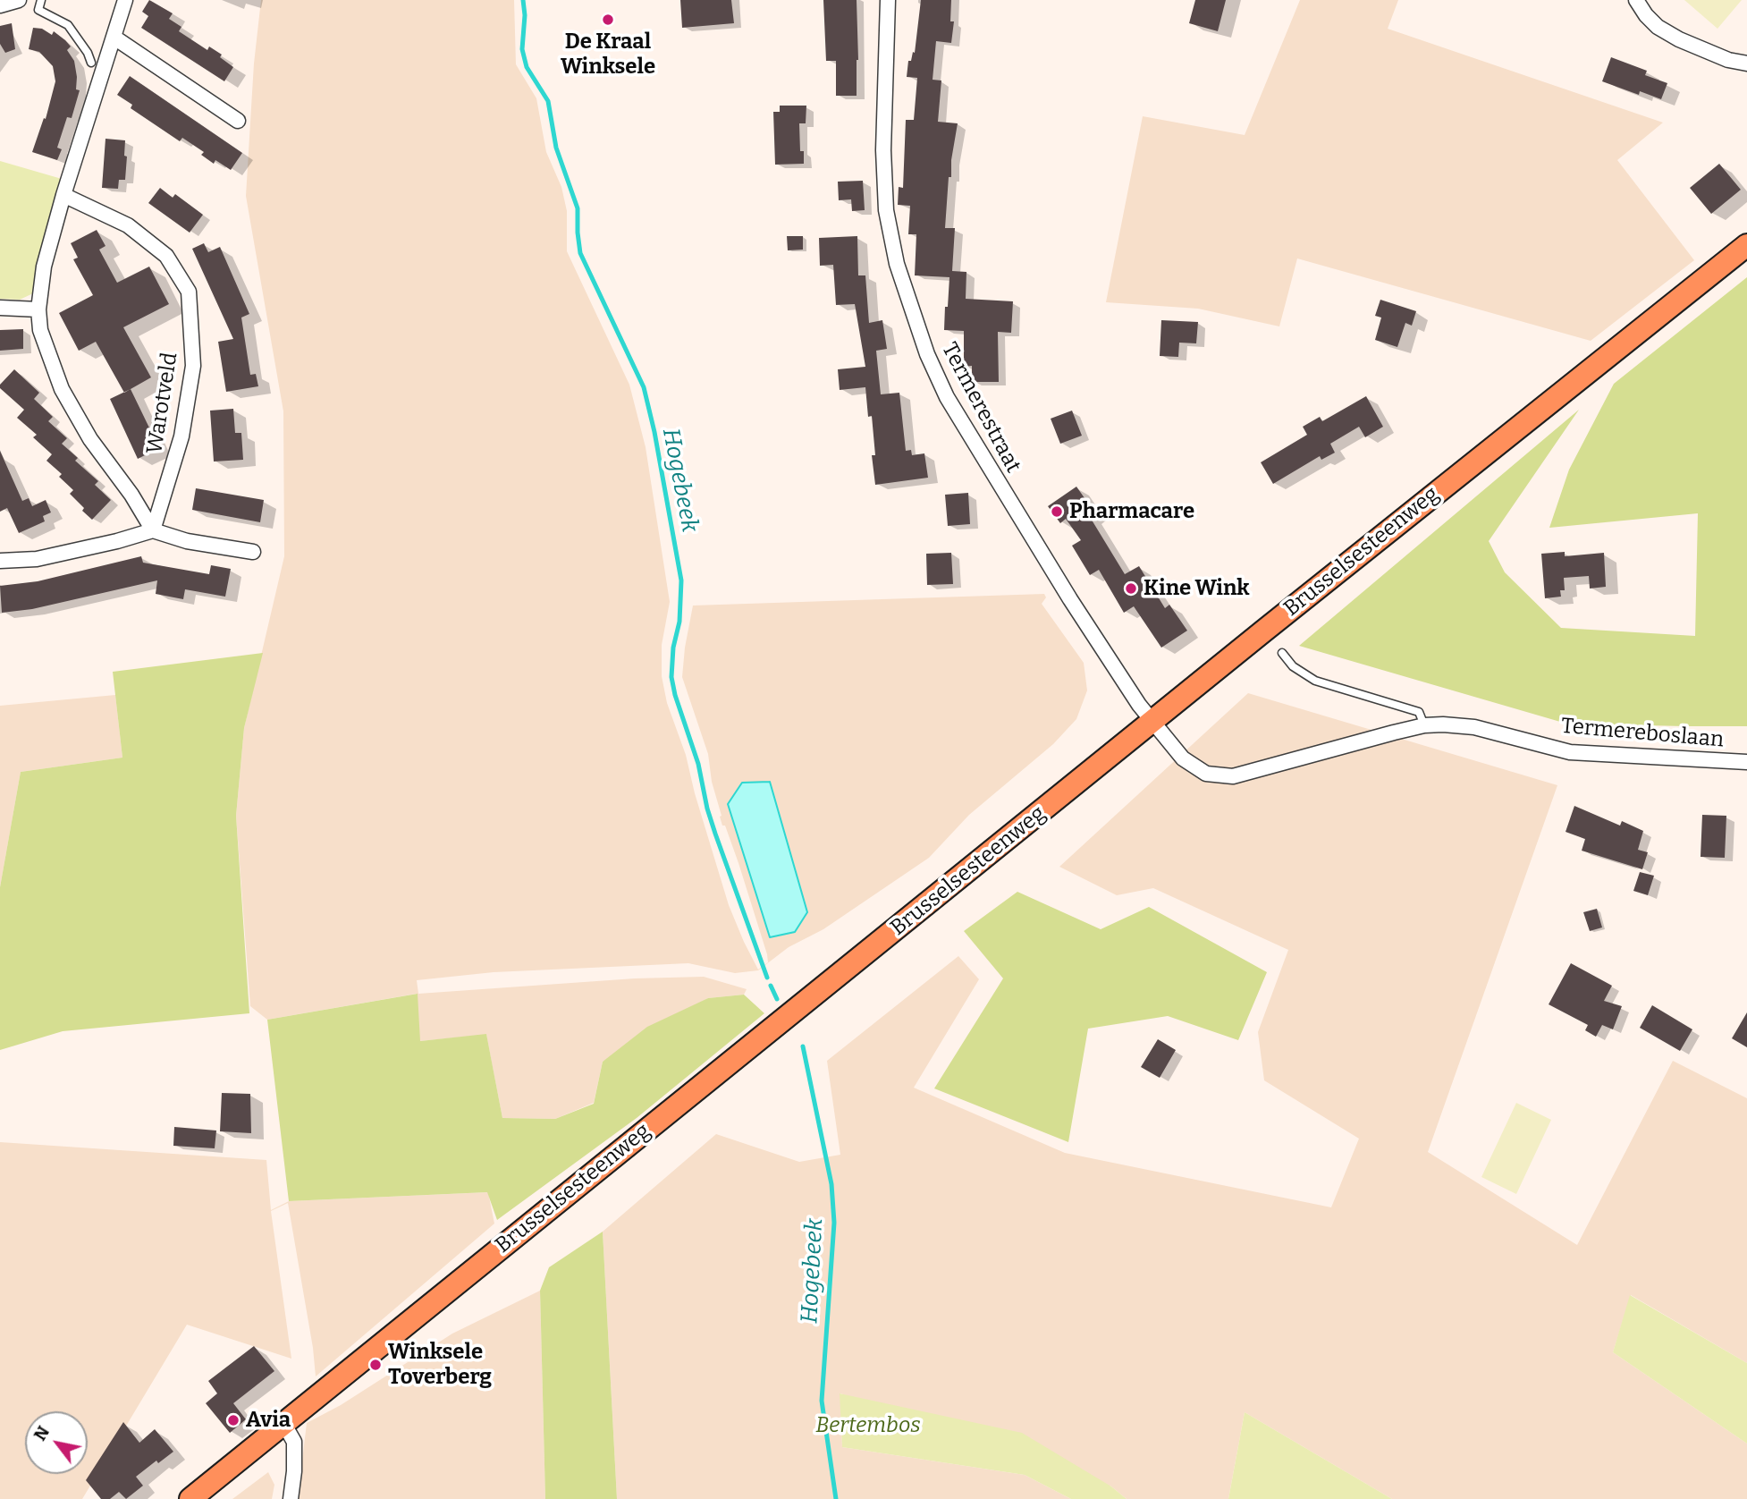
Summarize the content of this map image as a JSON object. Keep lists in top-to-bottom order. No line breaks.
{"streets":{"main road":["Brusselsesteenweg"],"street":["Warotveld","Termerestraat","Termereboslaan"]},"crossings":[["Termerestraat","Brusselsesteenweg"],["Termerestraat","Termereboslaan"],["Brusselsesteenweg","Termereboslaan"]],"water":["Hogebeek"],"parks":["Bertembos"],"places":["De Kraal Winksele","Pharmacare","Kine Wink","Winksele Toverberg","Avia"],"north":"top left"}
